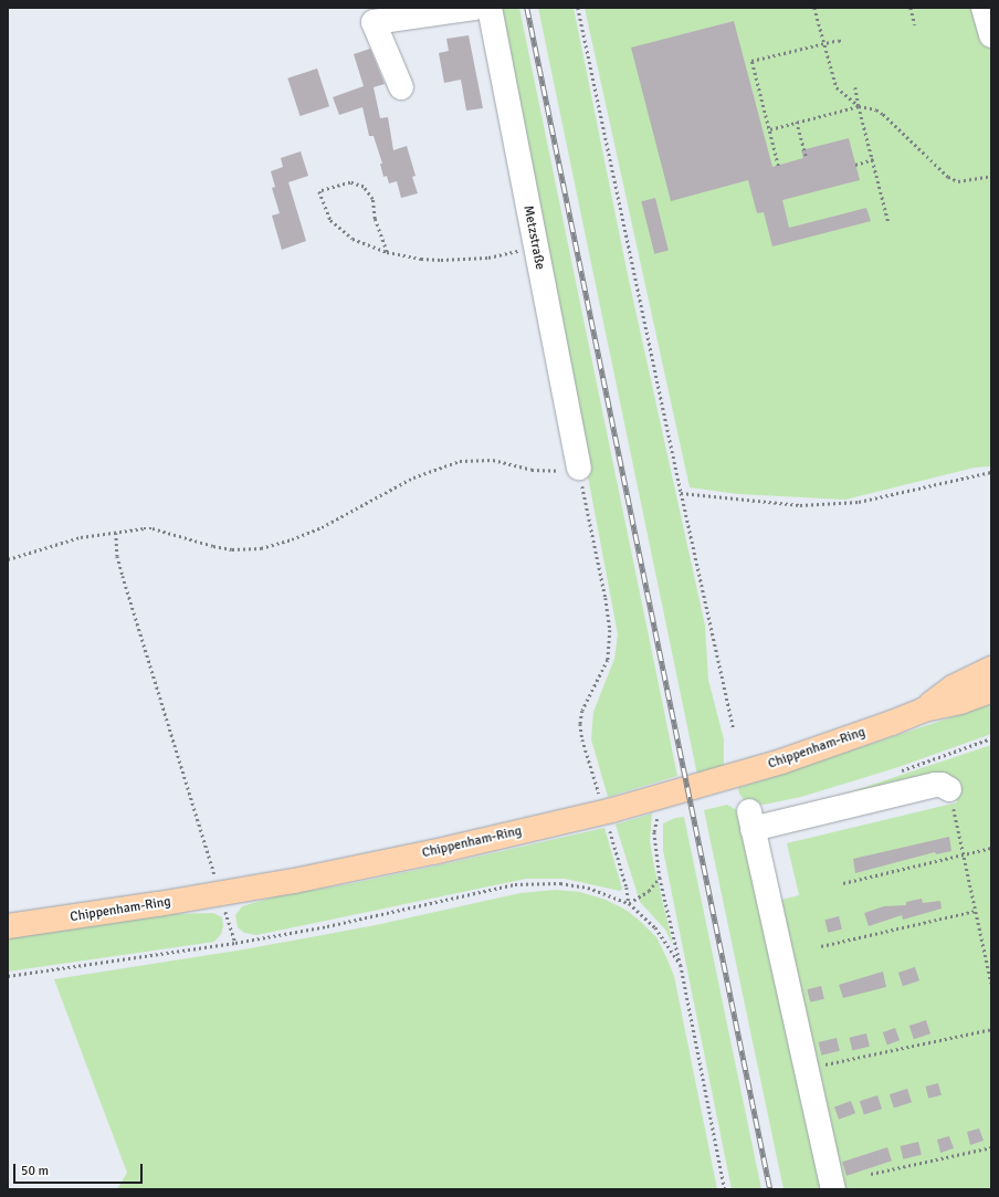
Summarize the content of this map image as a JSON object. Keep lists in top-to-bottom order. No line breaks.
{"streets":{"main road":["Chippenham-Ring"],"street":["Metzstraße"]},"scale_bar":"50 m"}
